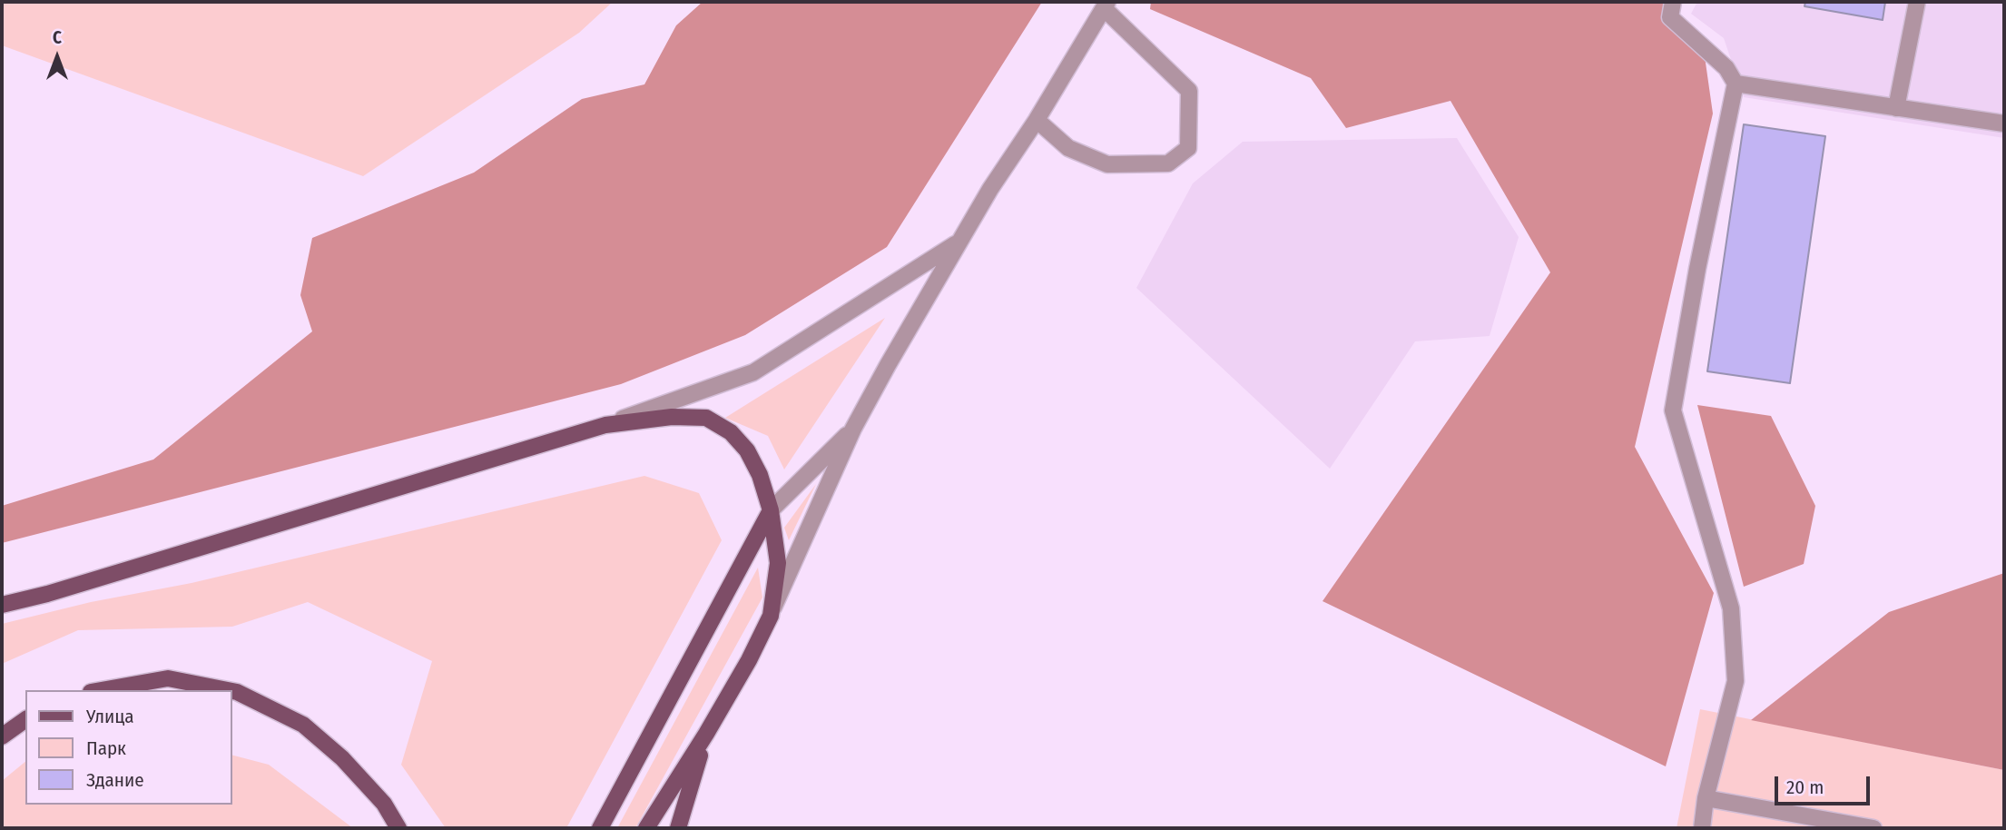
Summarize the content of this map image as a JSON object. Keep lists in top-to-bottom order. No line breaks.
{"legend":["Улица","Парк","Здание"],"scale_bar":"20 m","north":"top"}
